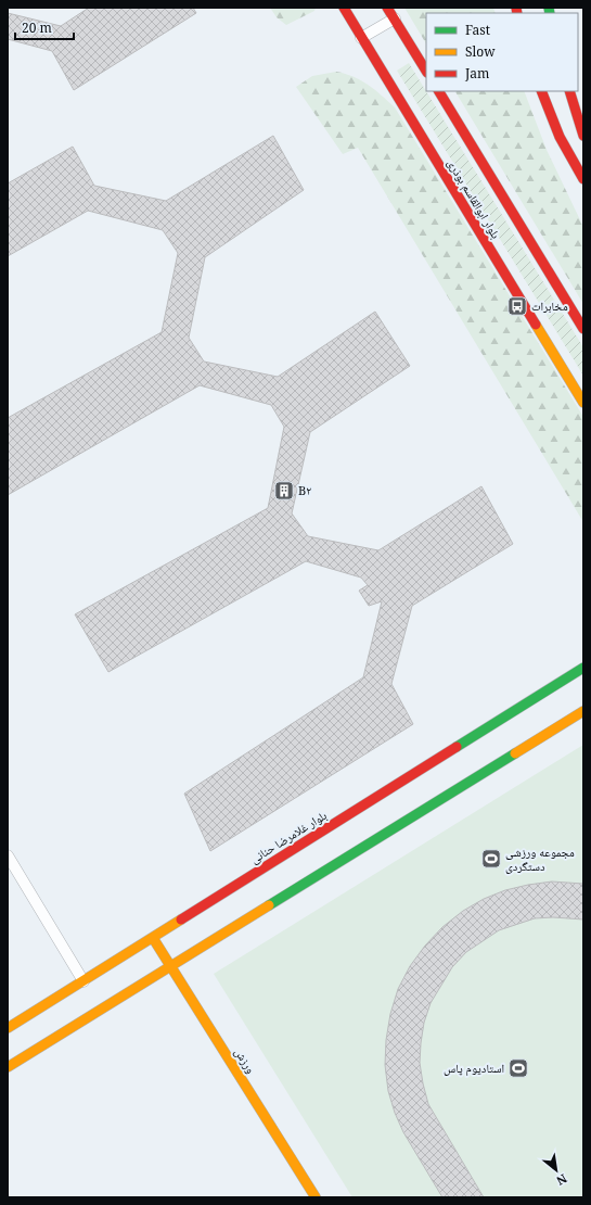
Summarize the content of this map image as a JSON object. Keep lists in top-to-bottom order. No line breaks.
{"streets":{"main road":["بلوار ابوالقاسم بوذری","بلوار غلامرضا حنانی","ورزش"]},"crossings":[["بلوار غلامرضا حنانی","ورزش"]],"places":{"bus stop":["مخابرات"],"building":["B۲"],"sports":["مجموعه ورزشی دستگردی","استادیوم پاس"]},"legend":["Fast","Slow","Jam"],"scale_bar":"20 m","north":"bottom right"}
